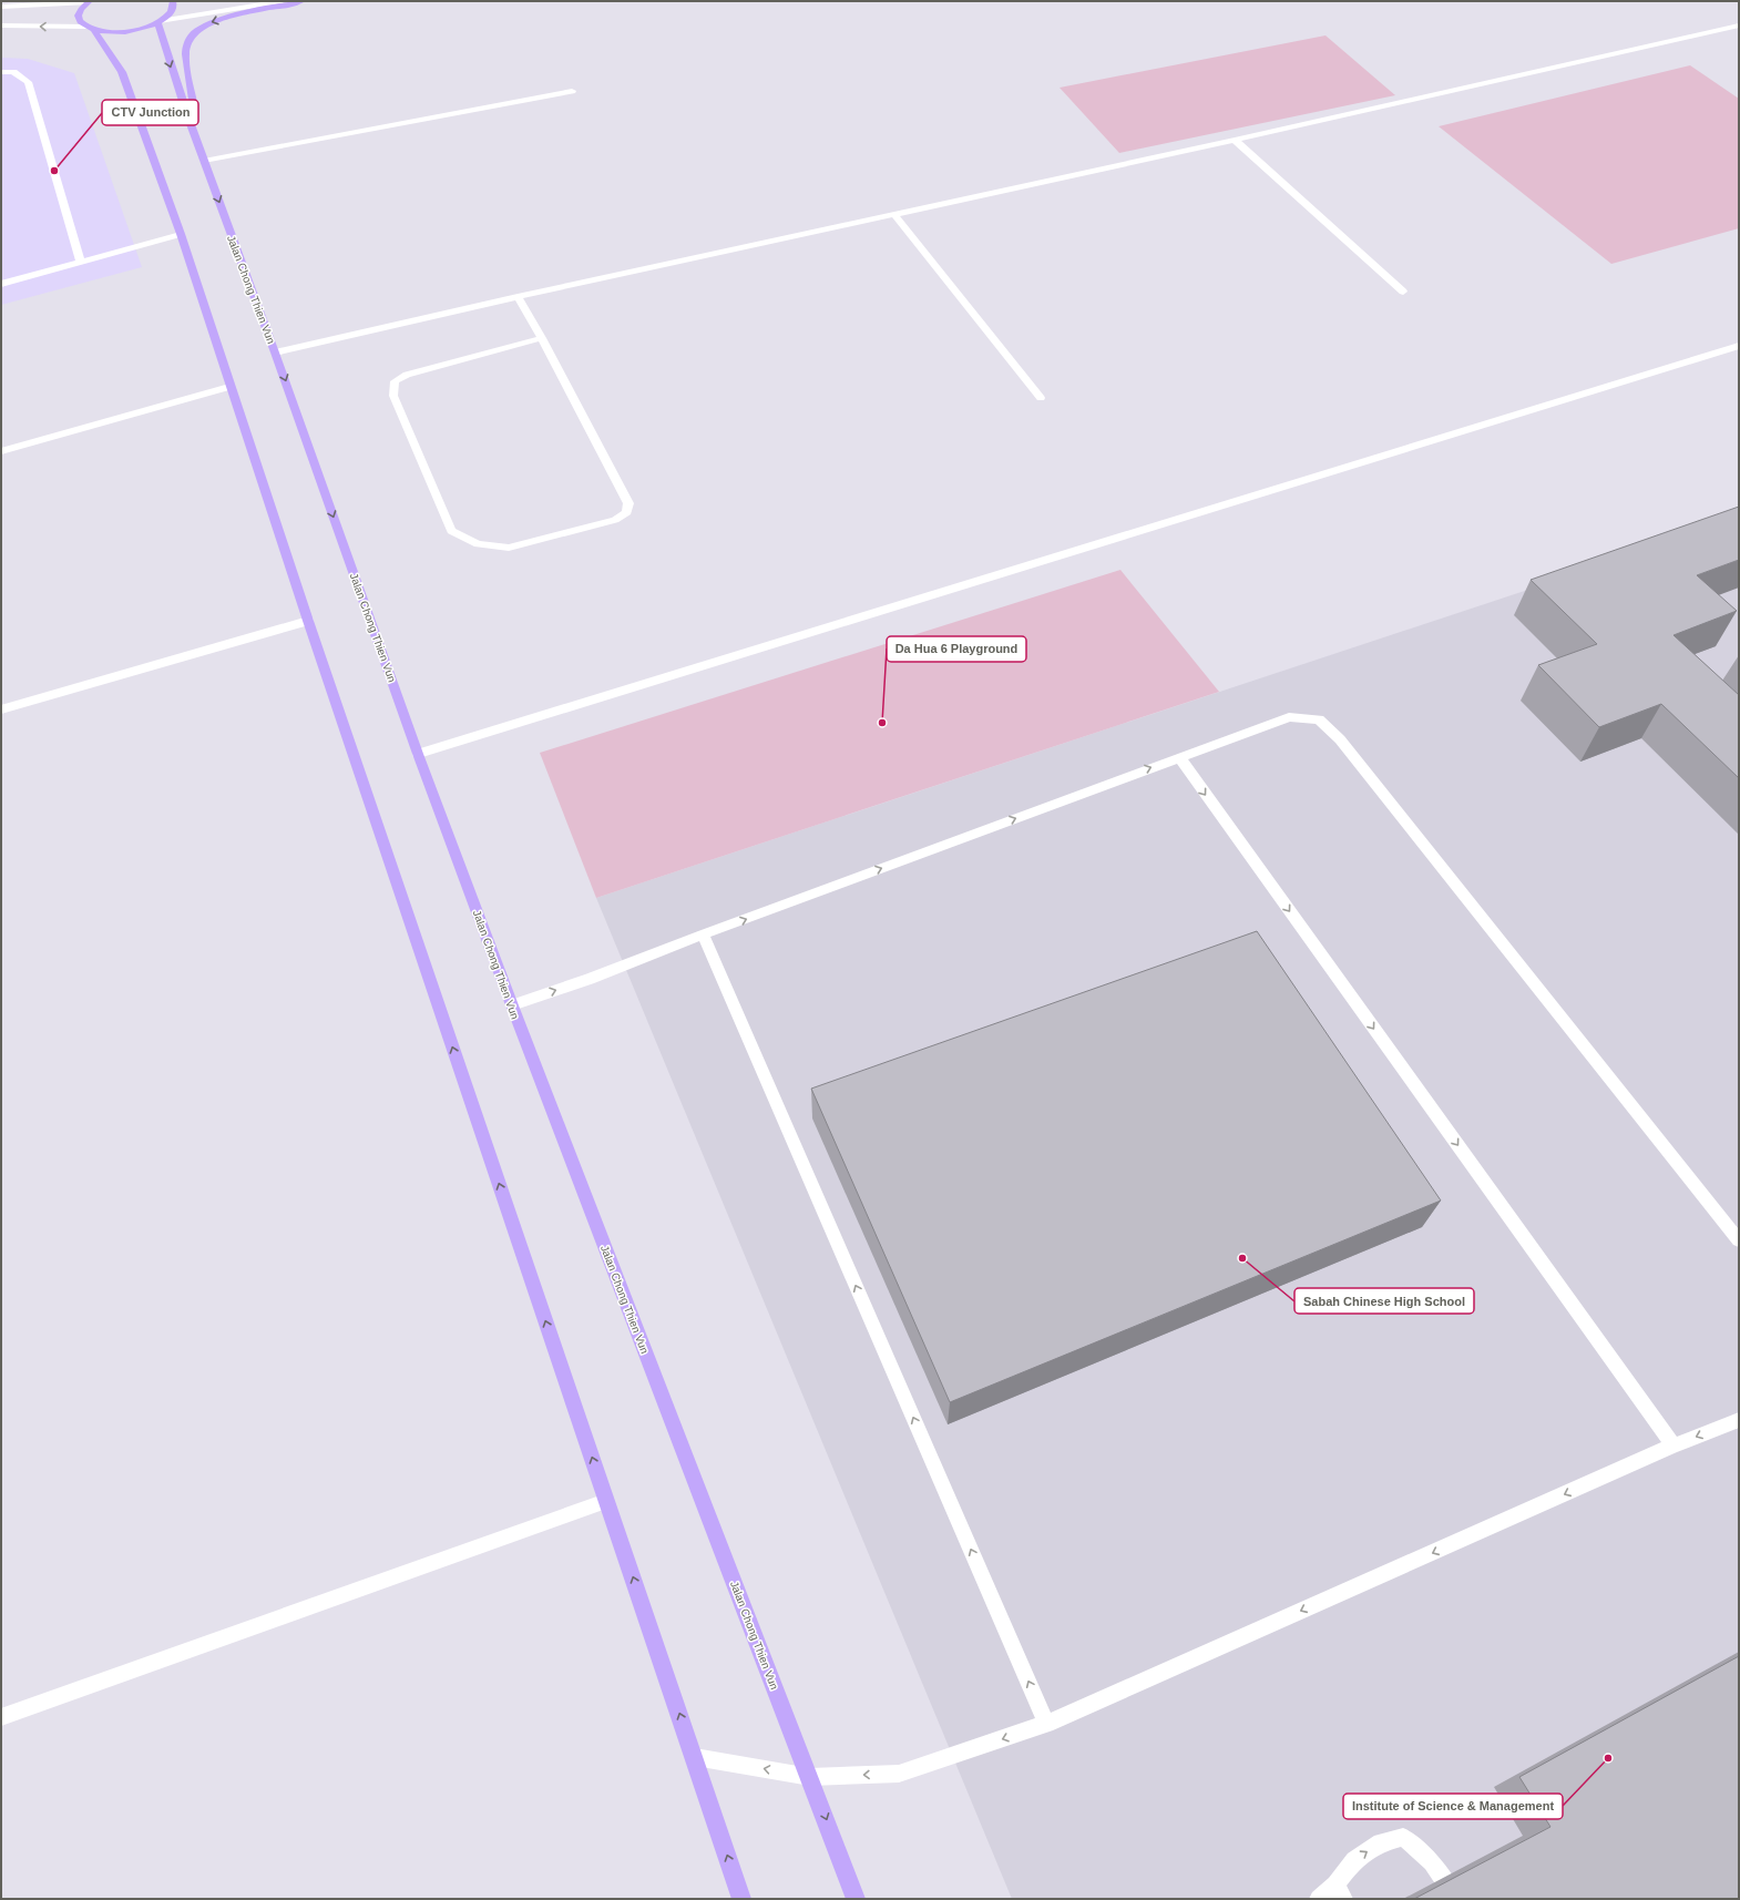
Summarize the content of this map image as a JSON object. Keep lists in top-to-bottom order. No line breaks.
{"streets":{"main road":["Jalan Chong Thien Vun"]},"places":["CTV Junction","Da Hua 6 Playground","Sabah Chinese High School","Institute of Science & Management"]}
